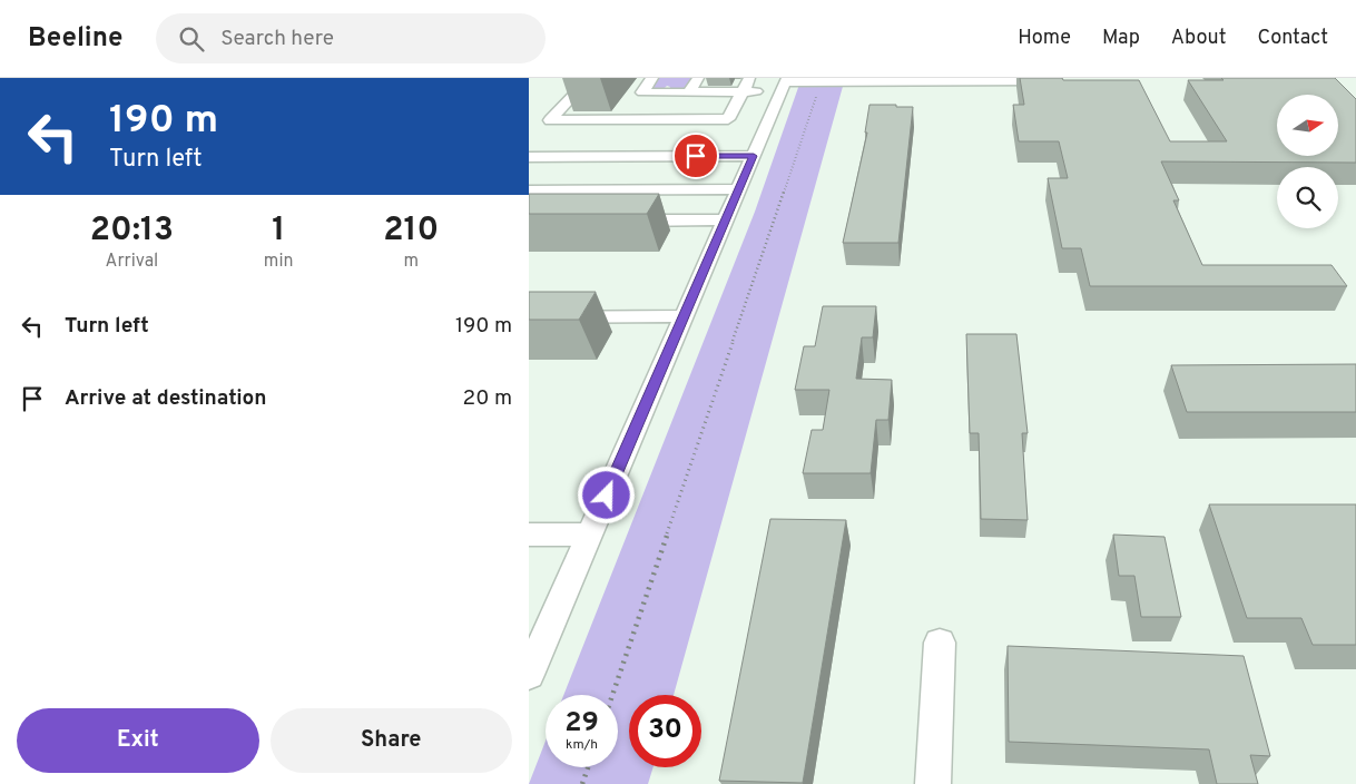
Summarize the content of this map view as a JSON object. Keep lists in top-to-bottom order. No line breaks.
{"north":"right","page":{"header":"Beeline","search":"Search here","nav":["Home","Map","About","Contact"],"turn":["190 m","Turn left"],"eta":["20:13","Arrival","1","min","210","m"],"list":[{"name":"Turn left","value":"190 m"},{"name":"Arrive at destination","value":"20 m"}],"speed":"29 km/h","limit":"30","buttons":["Exit","Share"]}}
